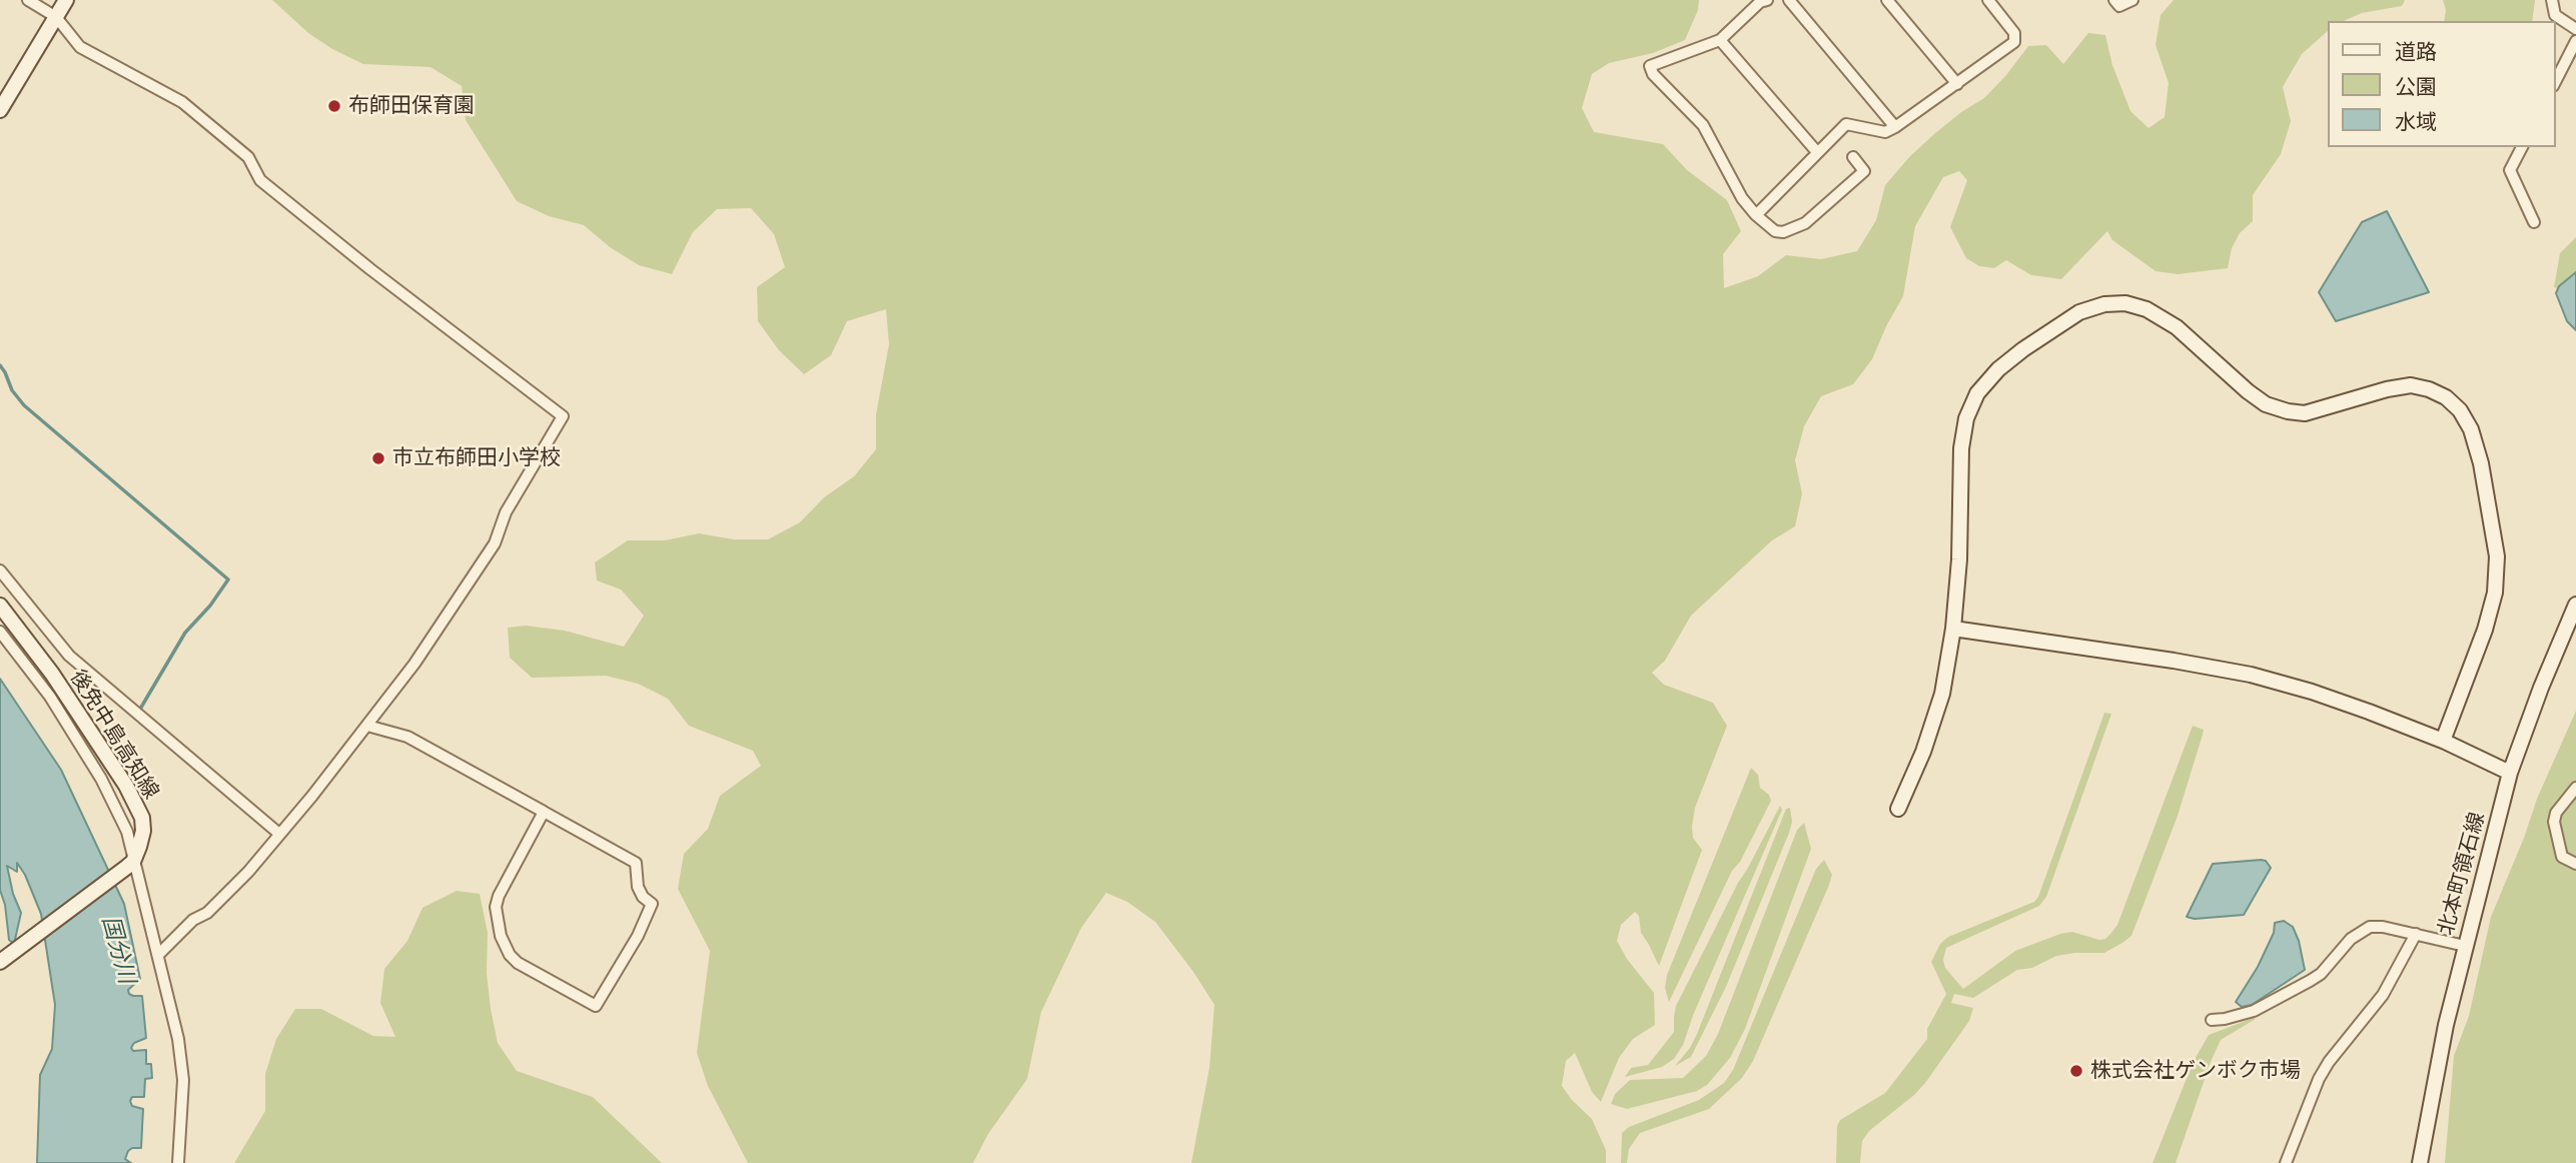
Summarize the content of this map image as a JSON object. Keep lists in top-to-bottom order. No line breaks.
{"streets":{"street":["後免中島高知線","北本町領石線"]},"water":["国分川"],"places":["布師田保育園","市立布師田小学校","株式会社ゲンボク市場"],"legend":["道路","公園","水域"]}
